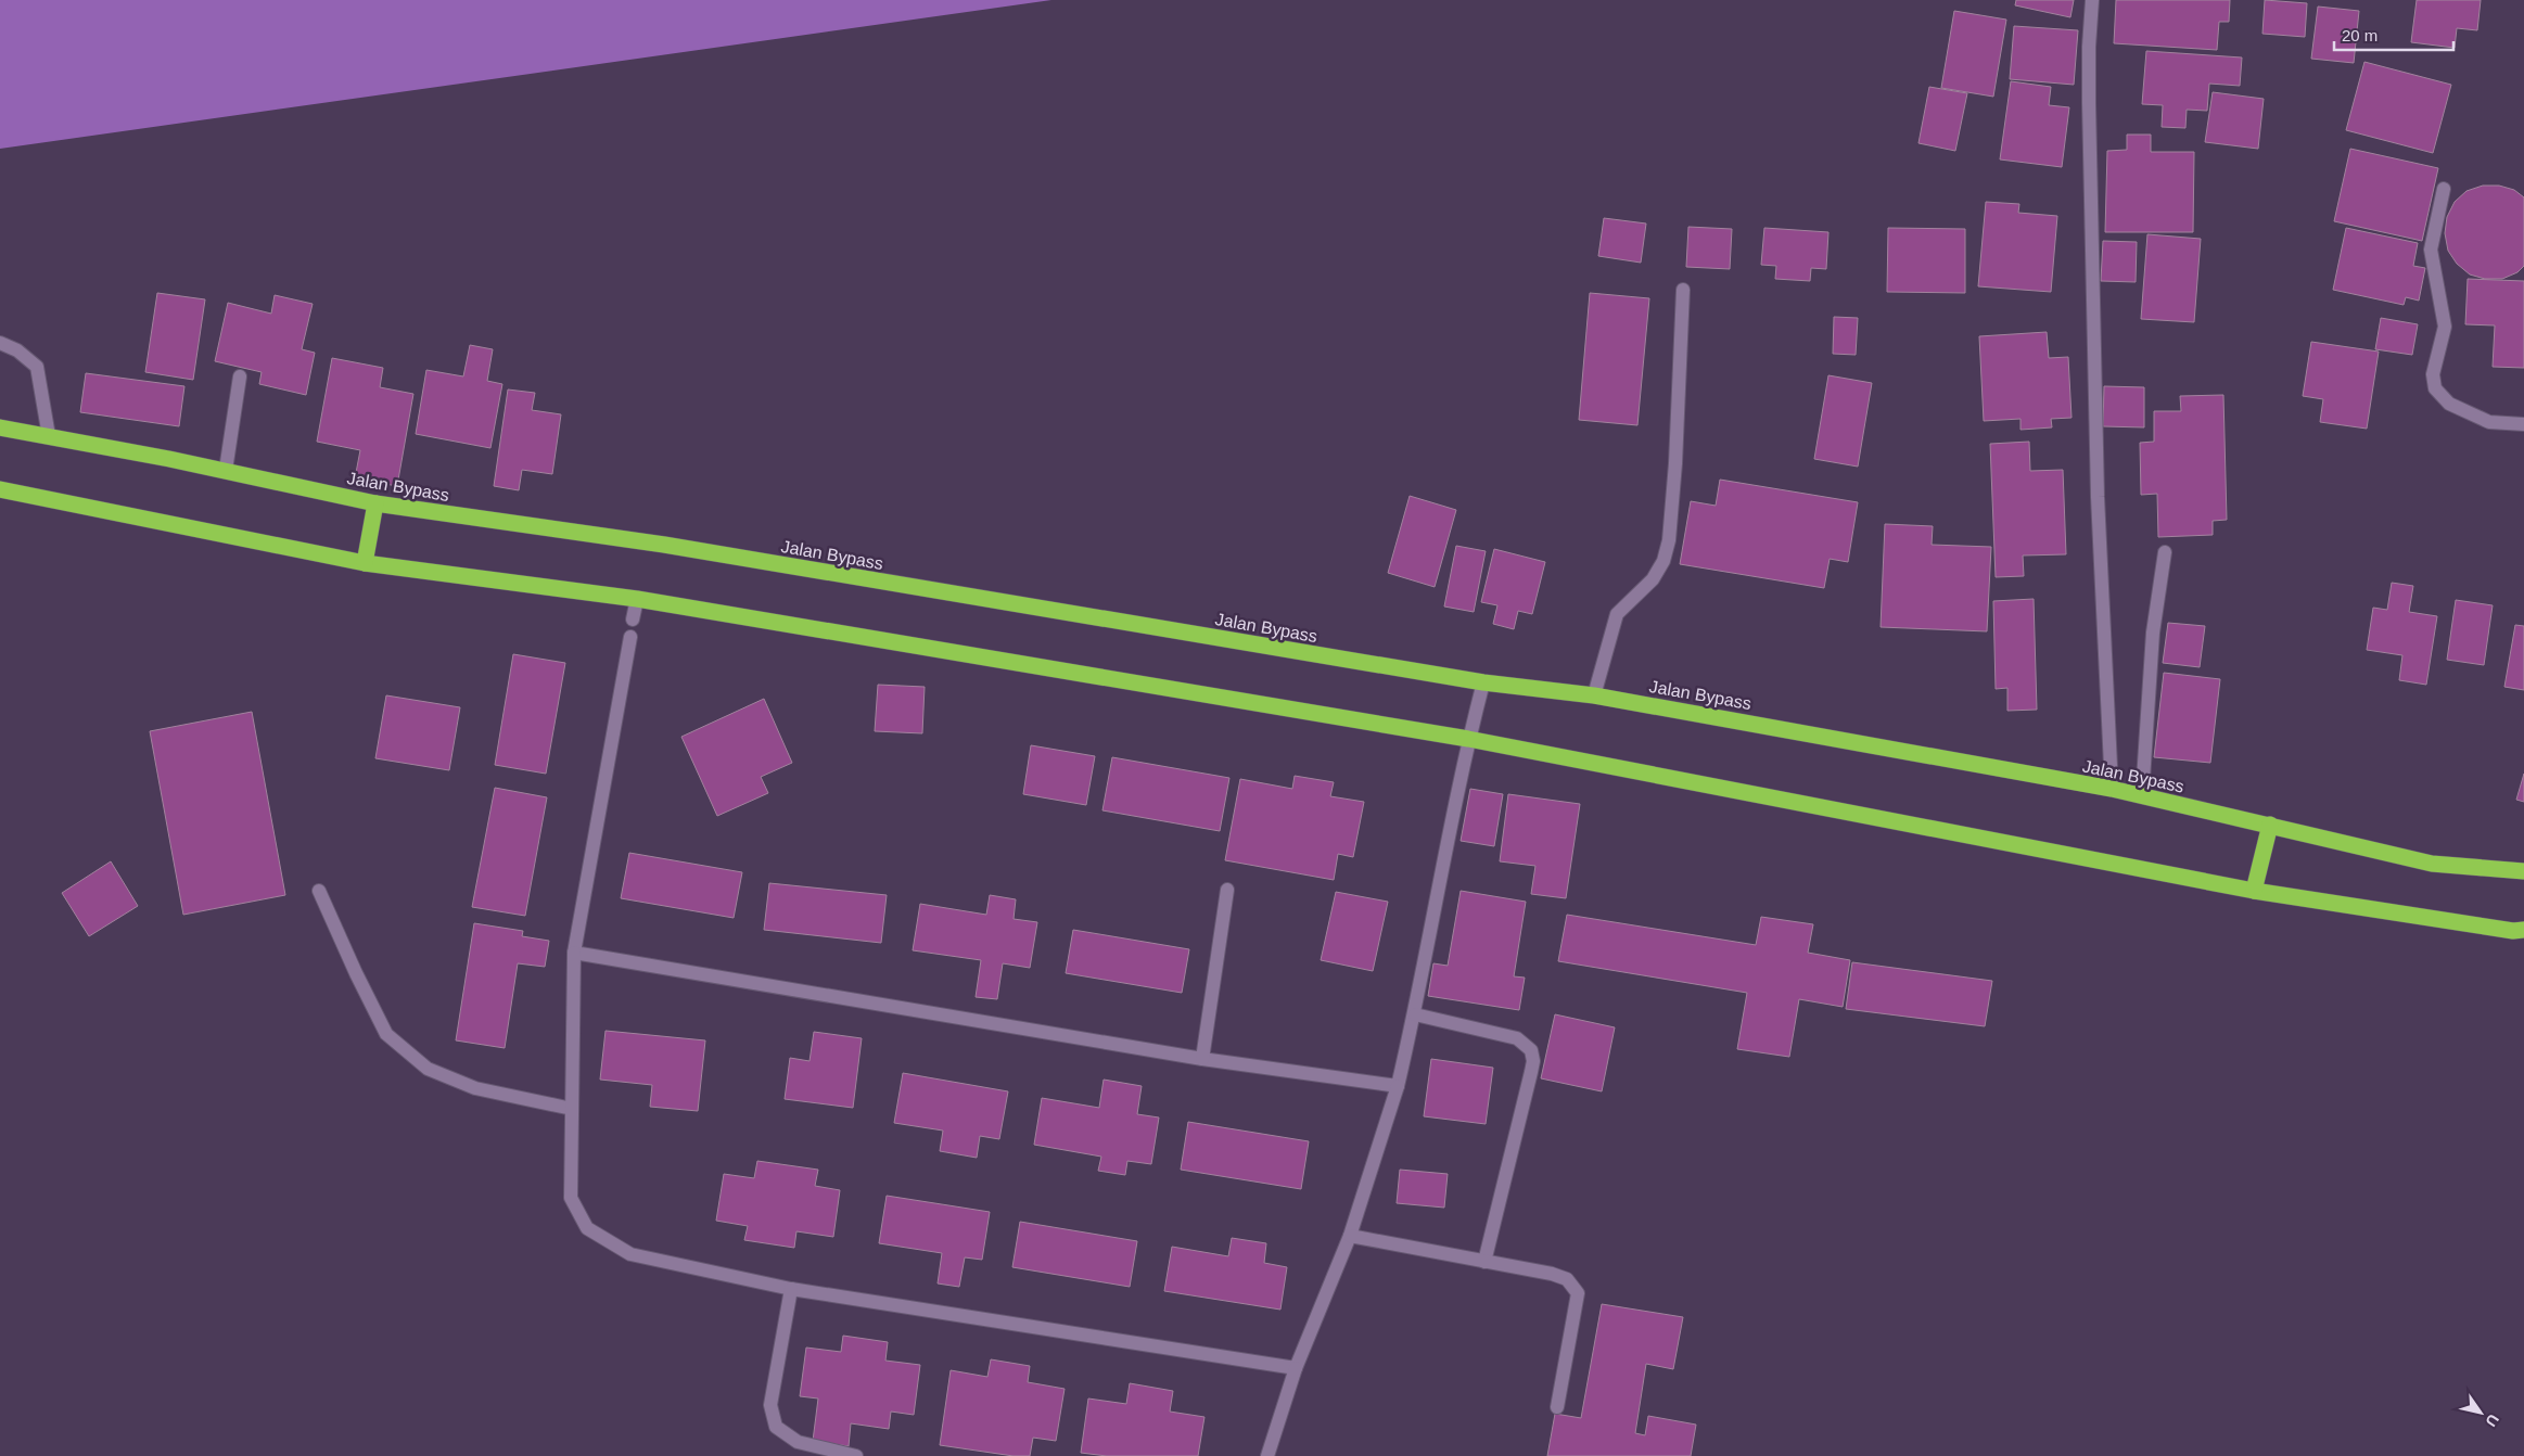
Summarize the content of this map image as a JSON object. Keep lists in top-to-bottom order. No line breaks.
{"streets":{"highway":["Jalan Bypass"]},"scale_bar":"20 m","north":"bottom right"}
